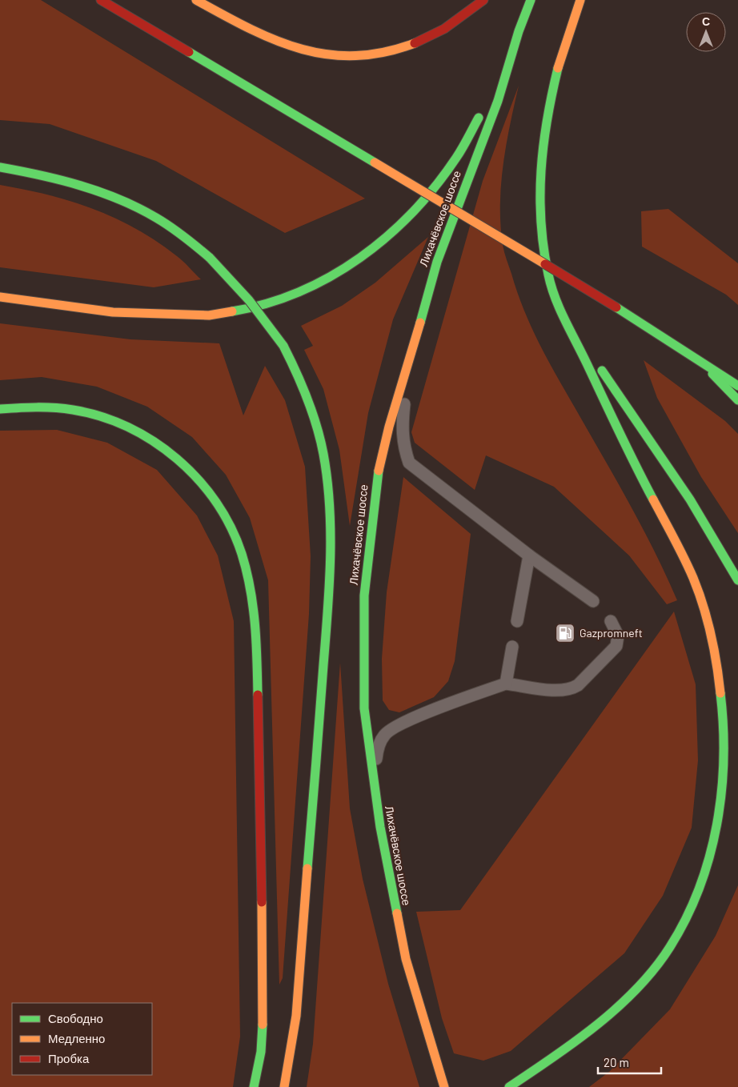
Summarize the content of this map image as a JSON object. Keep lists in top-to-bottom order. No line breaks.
{"streets":{"main road":["Лихачёвское шоссе"]},"places":{"fuel station":["Gazpromneft"]},"legend":["Свободно","Медленно","Пробка"],"scale_bar":"20 m","north":"top"}
